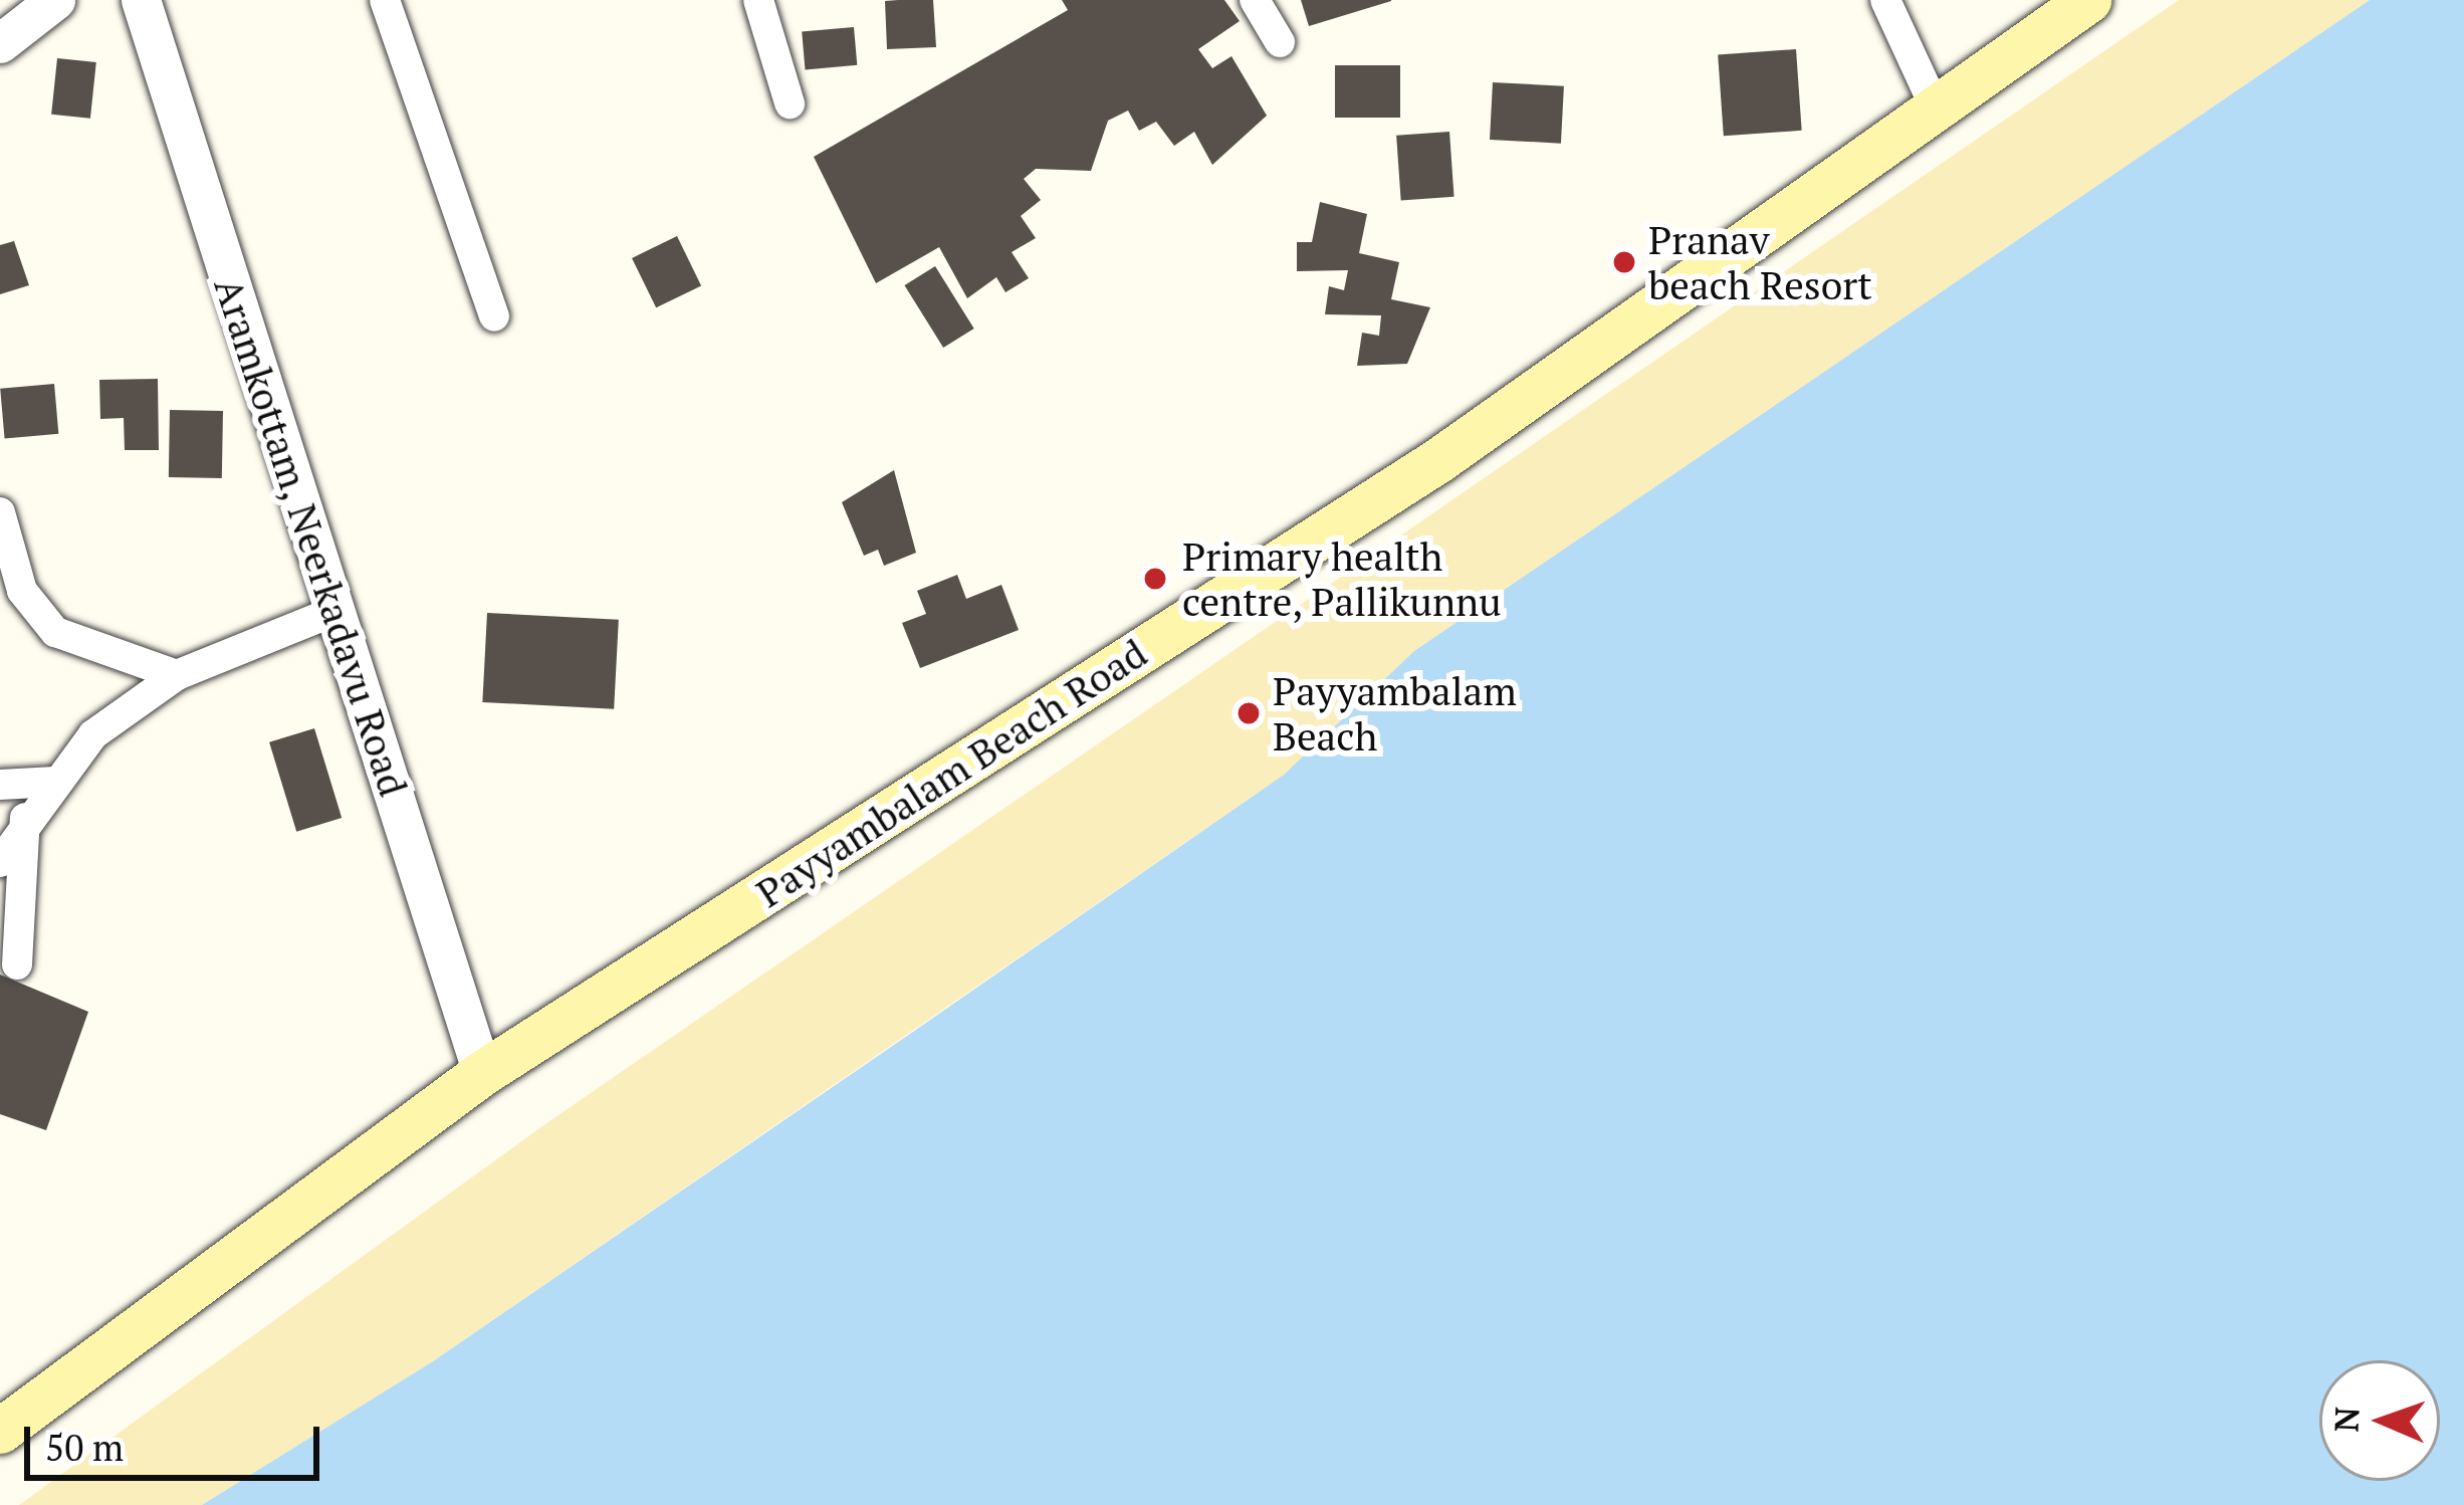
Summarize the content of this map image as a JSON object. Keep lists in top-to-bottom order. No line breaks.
{"streets":{"main road":["Payyambalam Beach Road"],"street":["Aramkottam, Neerkadavu Road"]},"crossings":[["Aramkottam, Neerkadavu Road","Payyambalam Beach Road"]],"places":["Pranav beach Resort","Primary health centre, Pallikunnu","Payyambalam Beach"],"scale_bar":"50 m","north":"left"}
